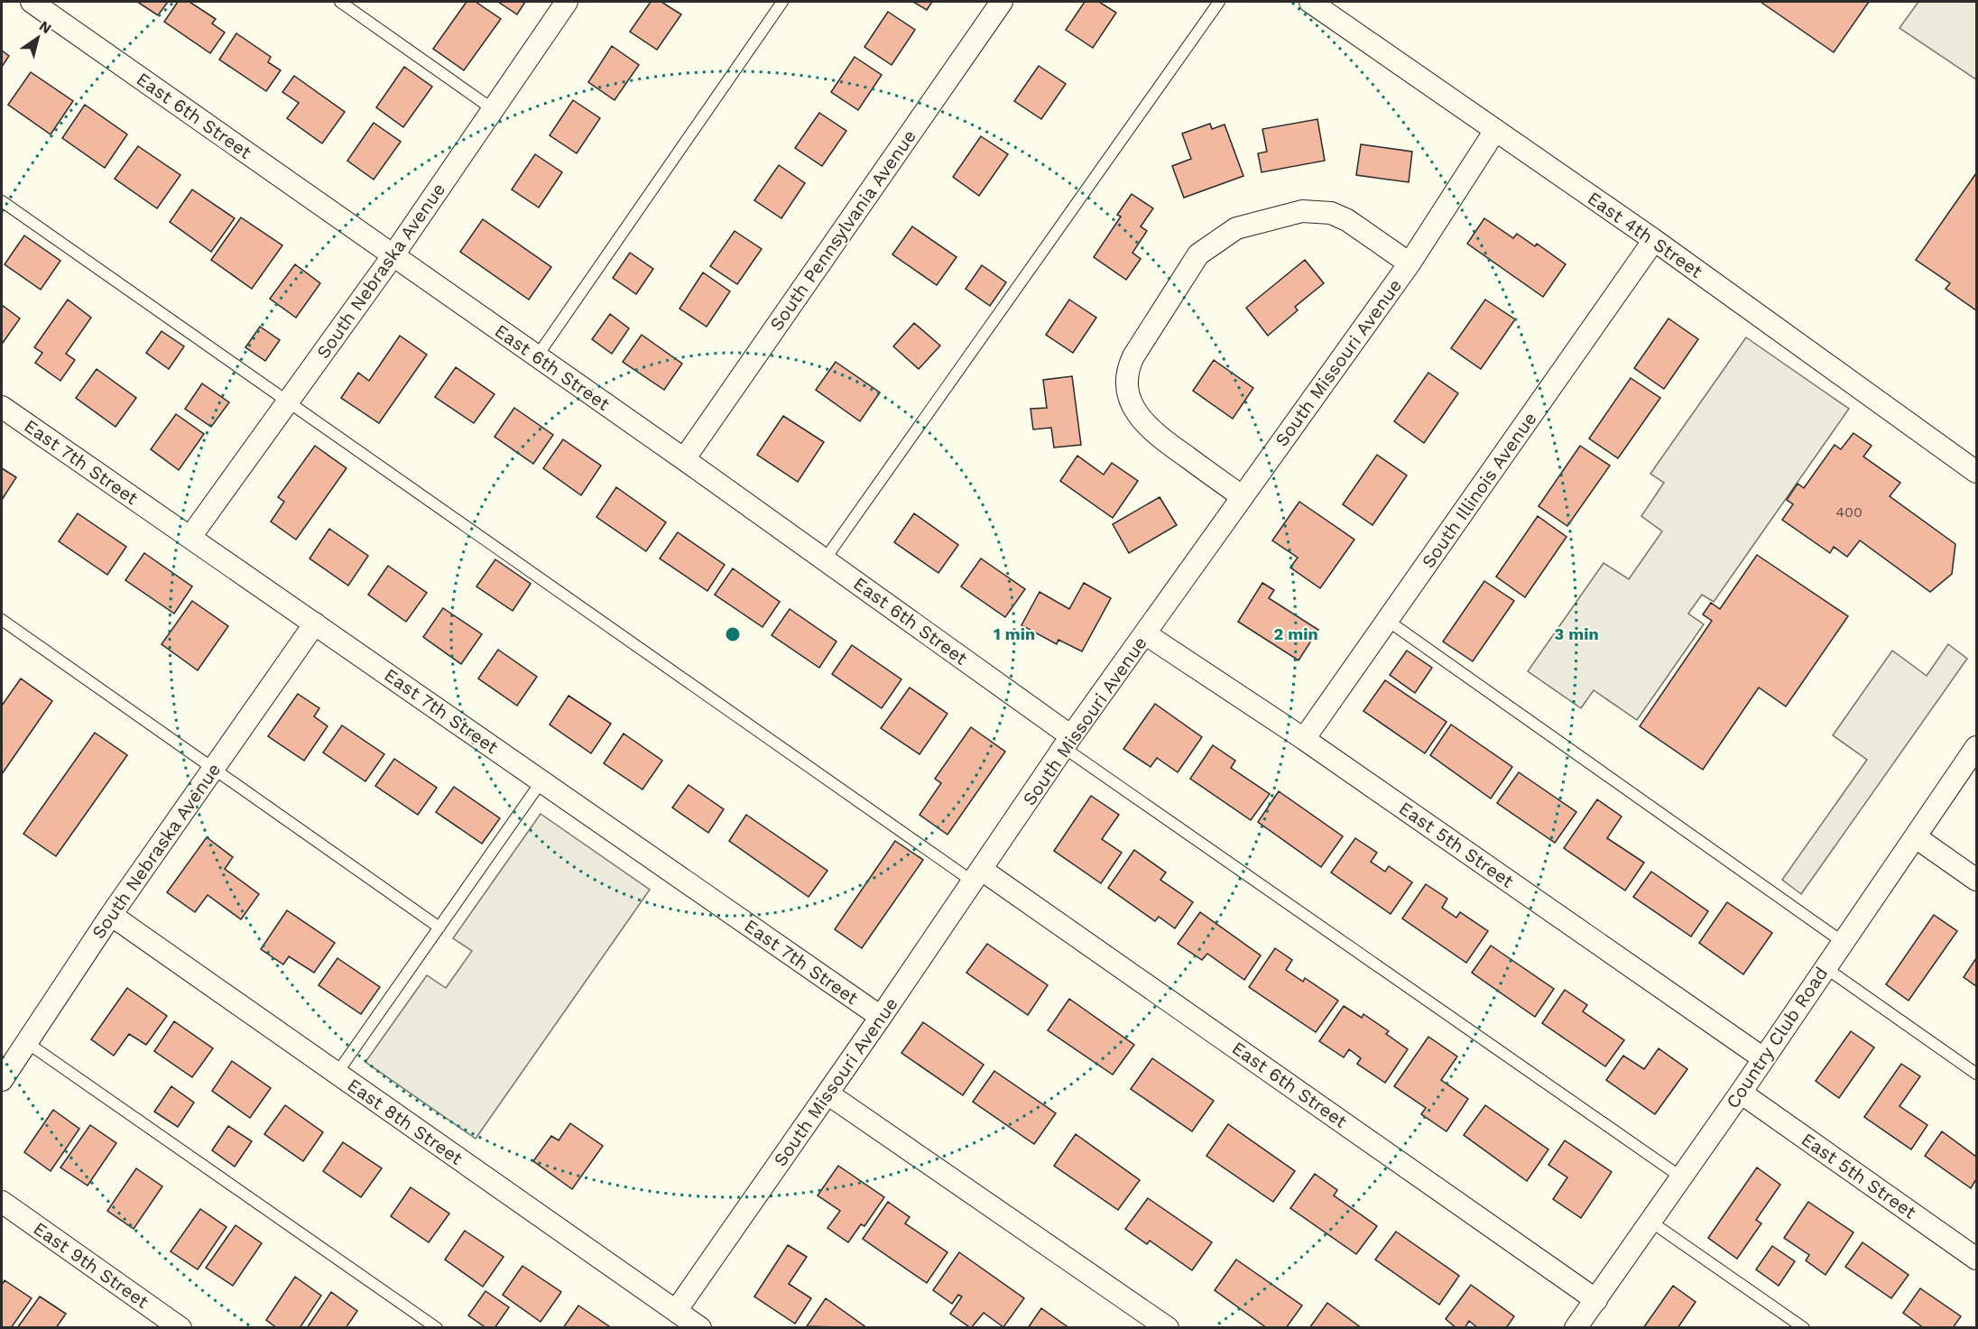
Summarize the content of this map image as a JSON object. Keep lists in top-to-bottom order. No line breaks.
{"streets":{"street":["East 6th Street","South Pennsylvania Avenue","East 4th Street","South Nebraska Avenue","South Missouri Avenue","East 7th Street","South Illinois Avenue","East 5th Street","Country Club Road","East 8th Street","East 9th Street"]},"crossings":[["East 6th Street","South Pennsylvania Avenue"],["East 6th Street","South Nebraska Avenue"],["East 6th Street","South Missouri Avenue"],["East 6th Street","Country Club Road"],["East 4th Street","South Missouri Avenue"],["East 4th Street","South Illinois Avenue"],["South Nebraska Avenue","East 7th Street"],["South Nebraska Avenue","East 8th Street"],["South Missouri Avenue","East 7th Street"],["South Missouri Avenue","East 5th Street"],["South Missouri Avenue","East 8th Street"],["South Illinois Avenue","East 5th Street"],["East 5th Street","Country Club Road"]],"house_numbers":["400"],"north":"top right","rings":["1 min","2 min","3 min"]}
